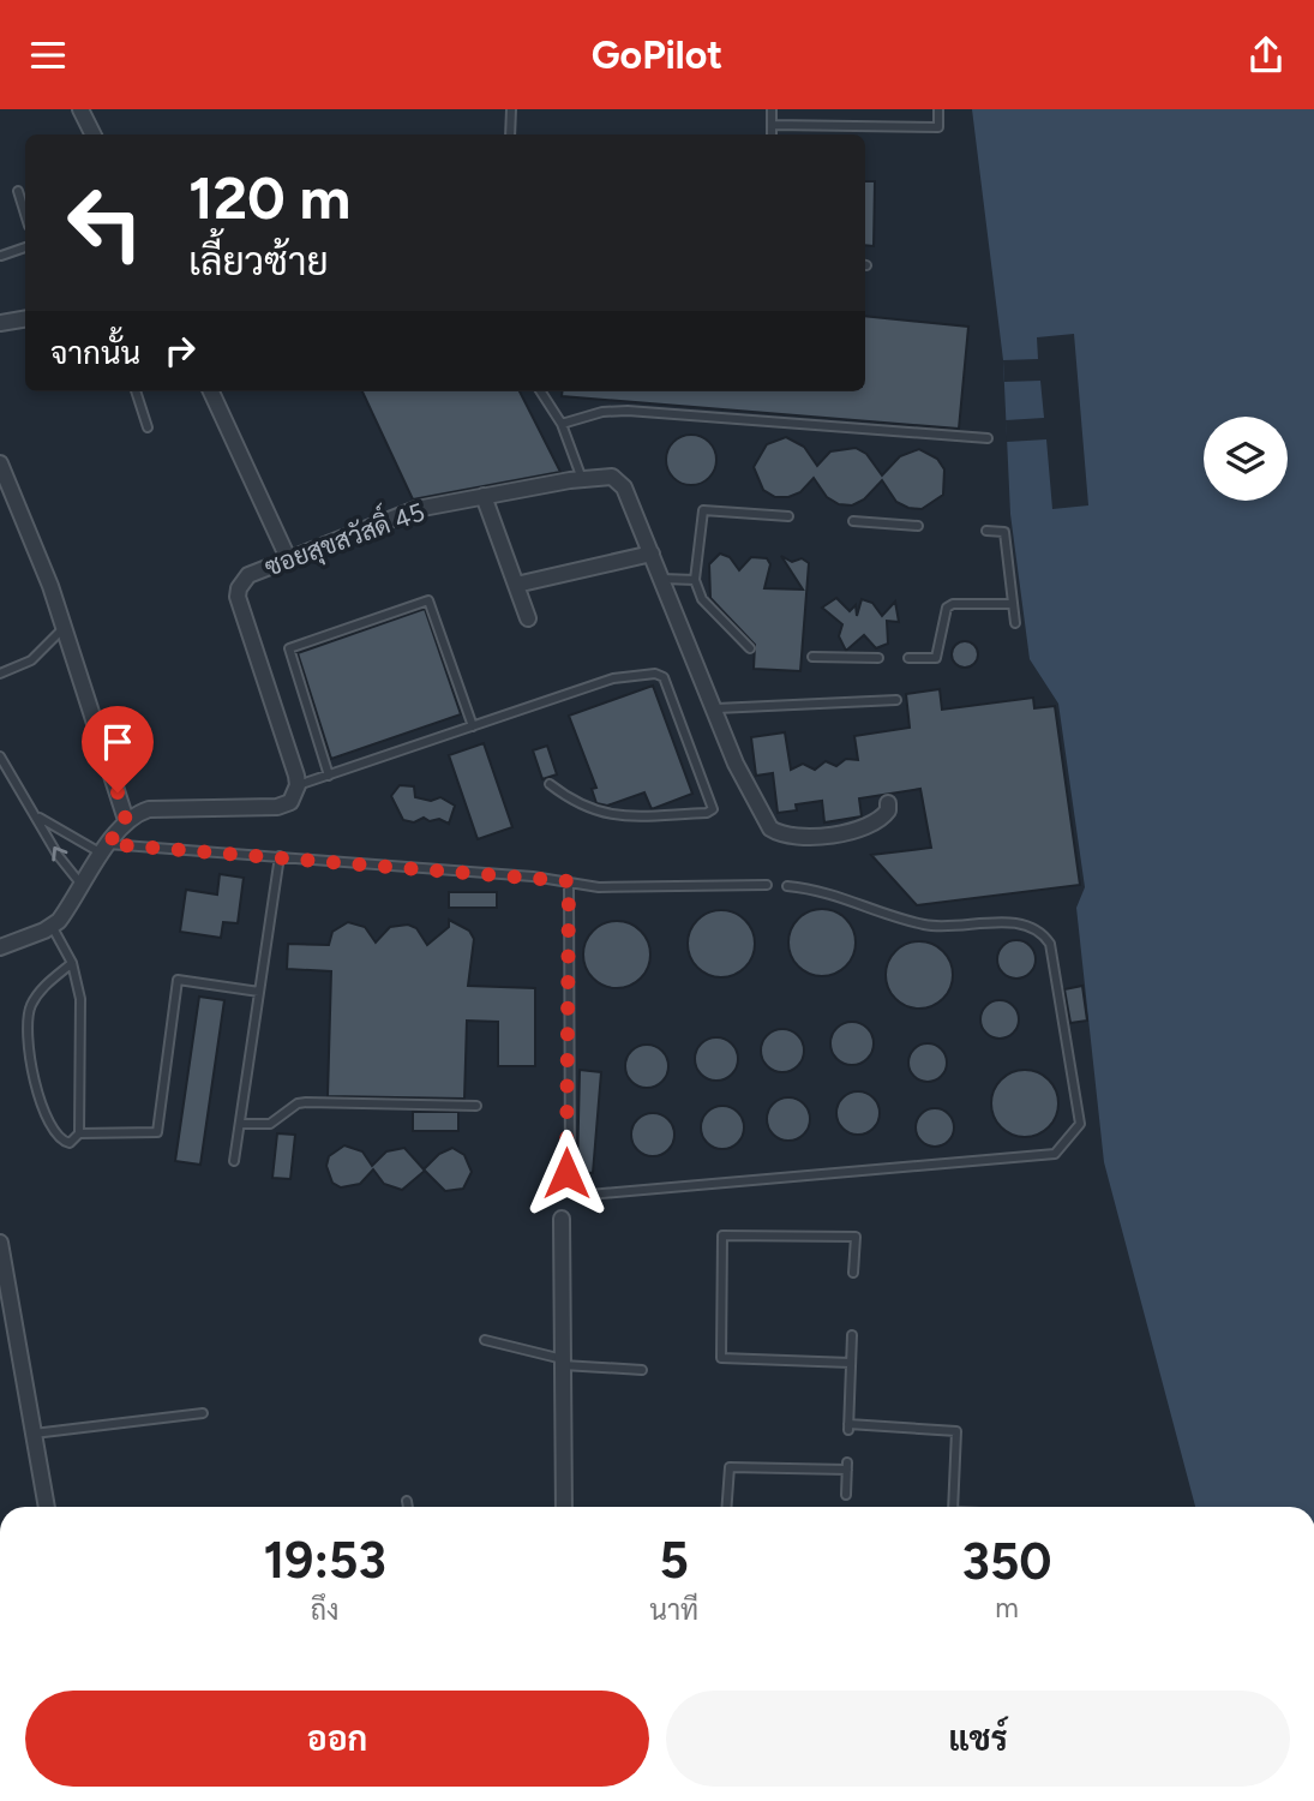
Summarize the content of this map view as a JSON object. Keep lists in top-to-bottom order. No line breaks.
{"streets":{"street":["ซอยสุขสวัสดิ์ 45"]},"page":{"header":"GoPilot","turn":["120 m","เลี้ยวซ้าย"],"then":"จากนั้น","eta":["19:53","ถึง","5","นาที","350","m"],"buttons":["ออก","แชร์"]}}
